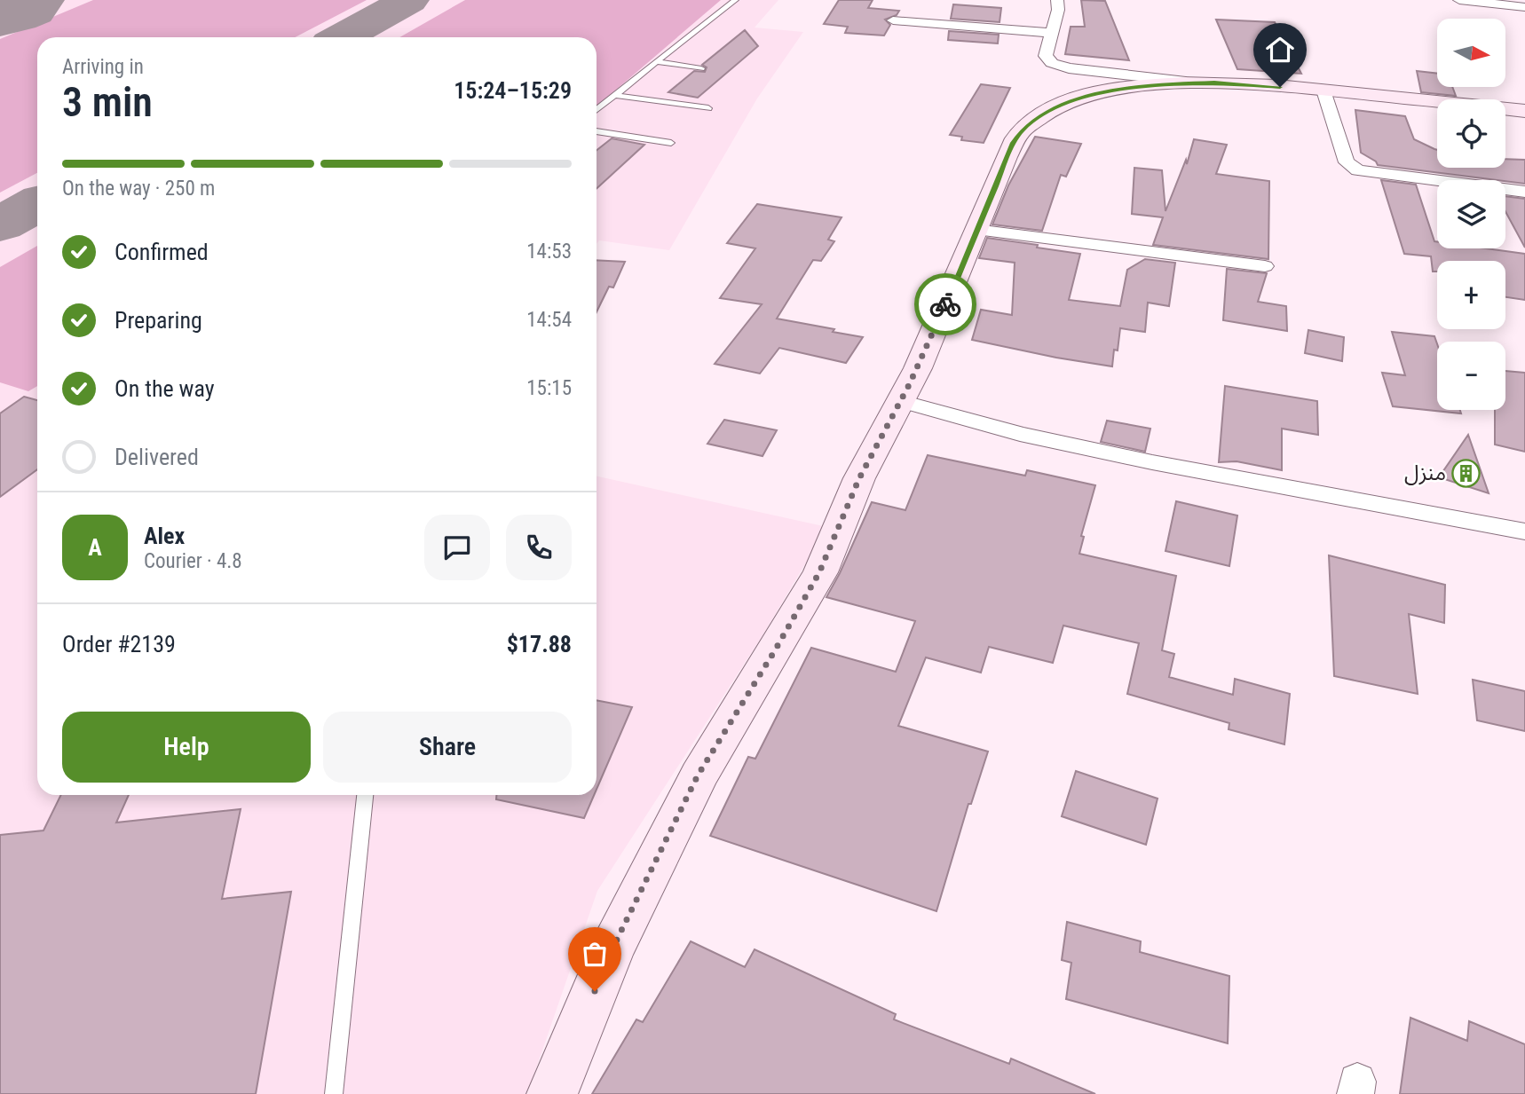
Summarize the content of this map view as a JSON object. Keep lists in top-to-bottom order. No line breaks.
{"places":{"building":["منزل"]},"north":"right","page":{"map_buttons":["+","−"],"heading":["3 min","Arriving in","15:24–15:29"],"panel":["Alex","Courier · 4.8","Order #2139","$17.88"],"bar":"On the way · 250 m","list":[["Confirmed","14:53"],["Preparing","14:54"],["On the way","15:15"],"Delivered"],"round":"A","buttons":["Help","Share"]}}
